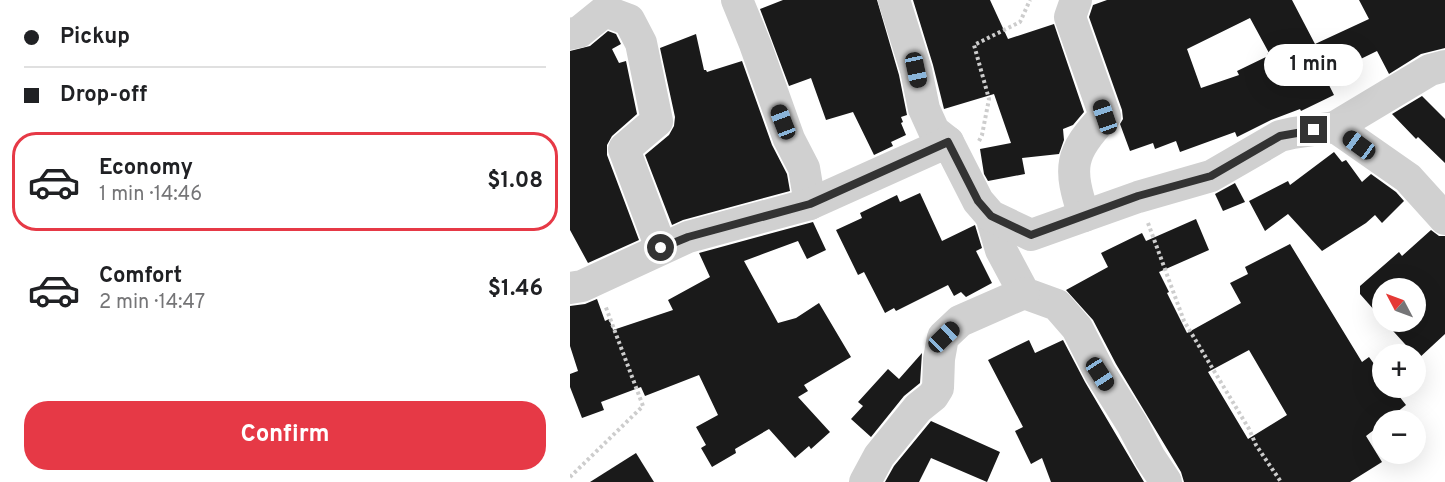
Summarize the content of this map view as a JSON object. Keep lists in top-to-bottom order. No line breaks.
{"north":"top left","page":{"banner":["Pickup","Drop-off"],"bubble":"1 min","list":[{"name":"Economy","note":"1 min · 14:46","value":"$1.08"},{"name":"Comfort","note":"2 min · 14:47","value":"$1.46"}],"map_buttons":["+","−"],"buttons":"Confirm"}}
